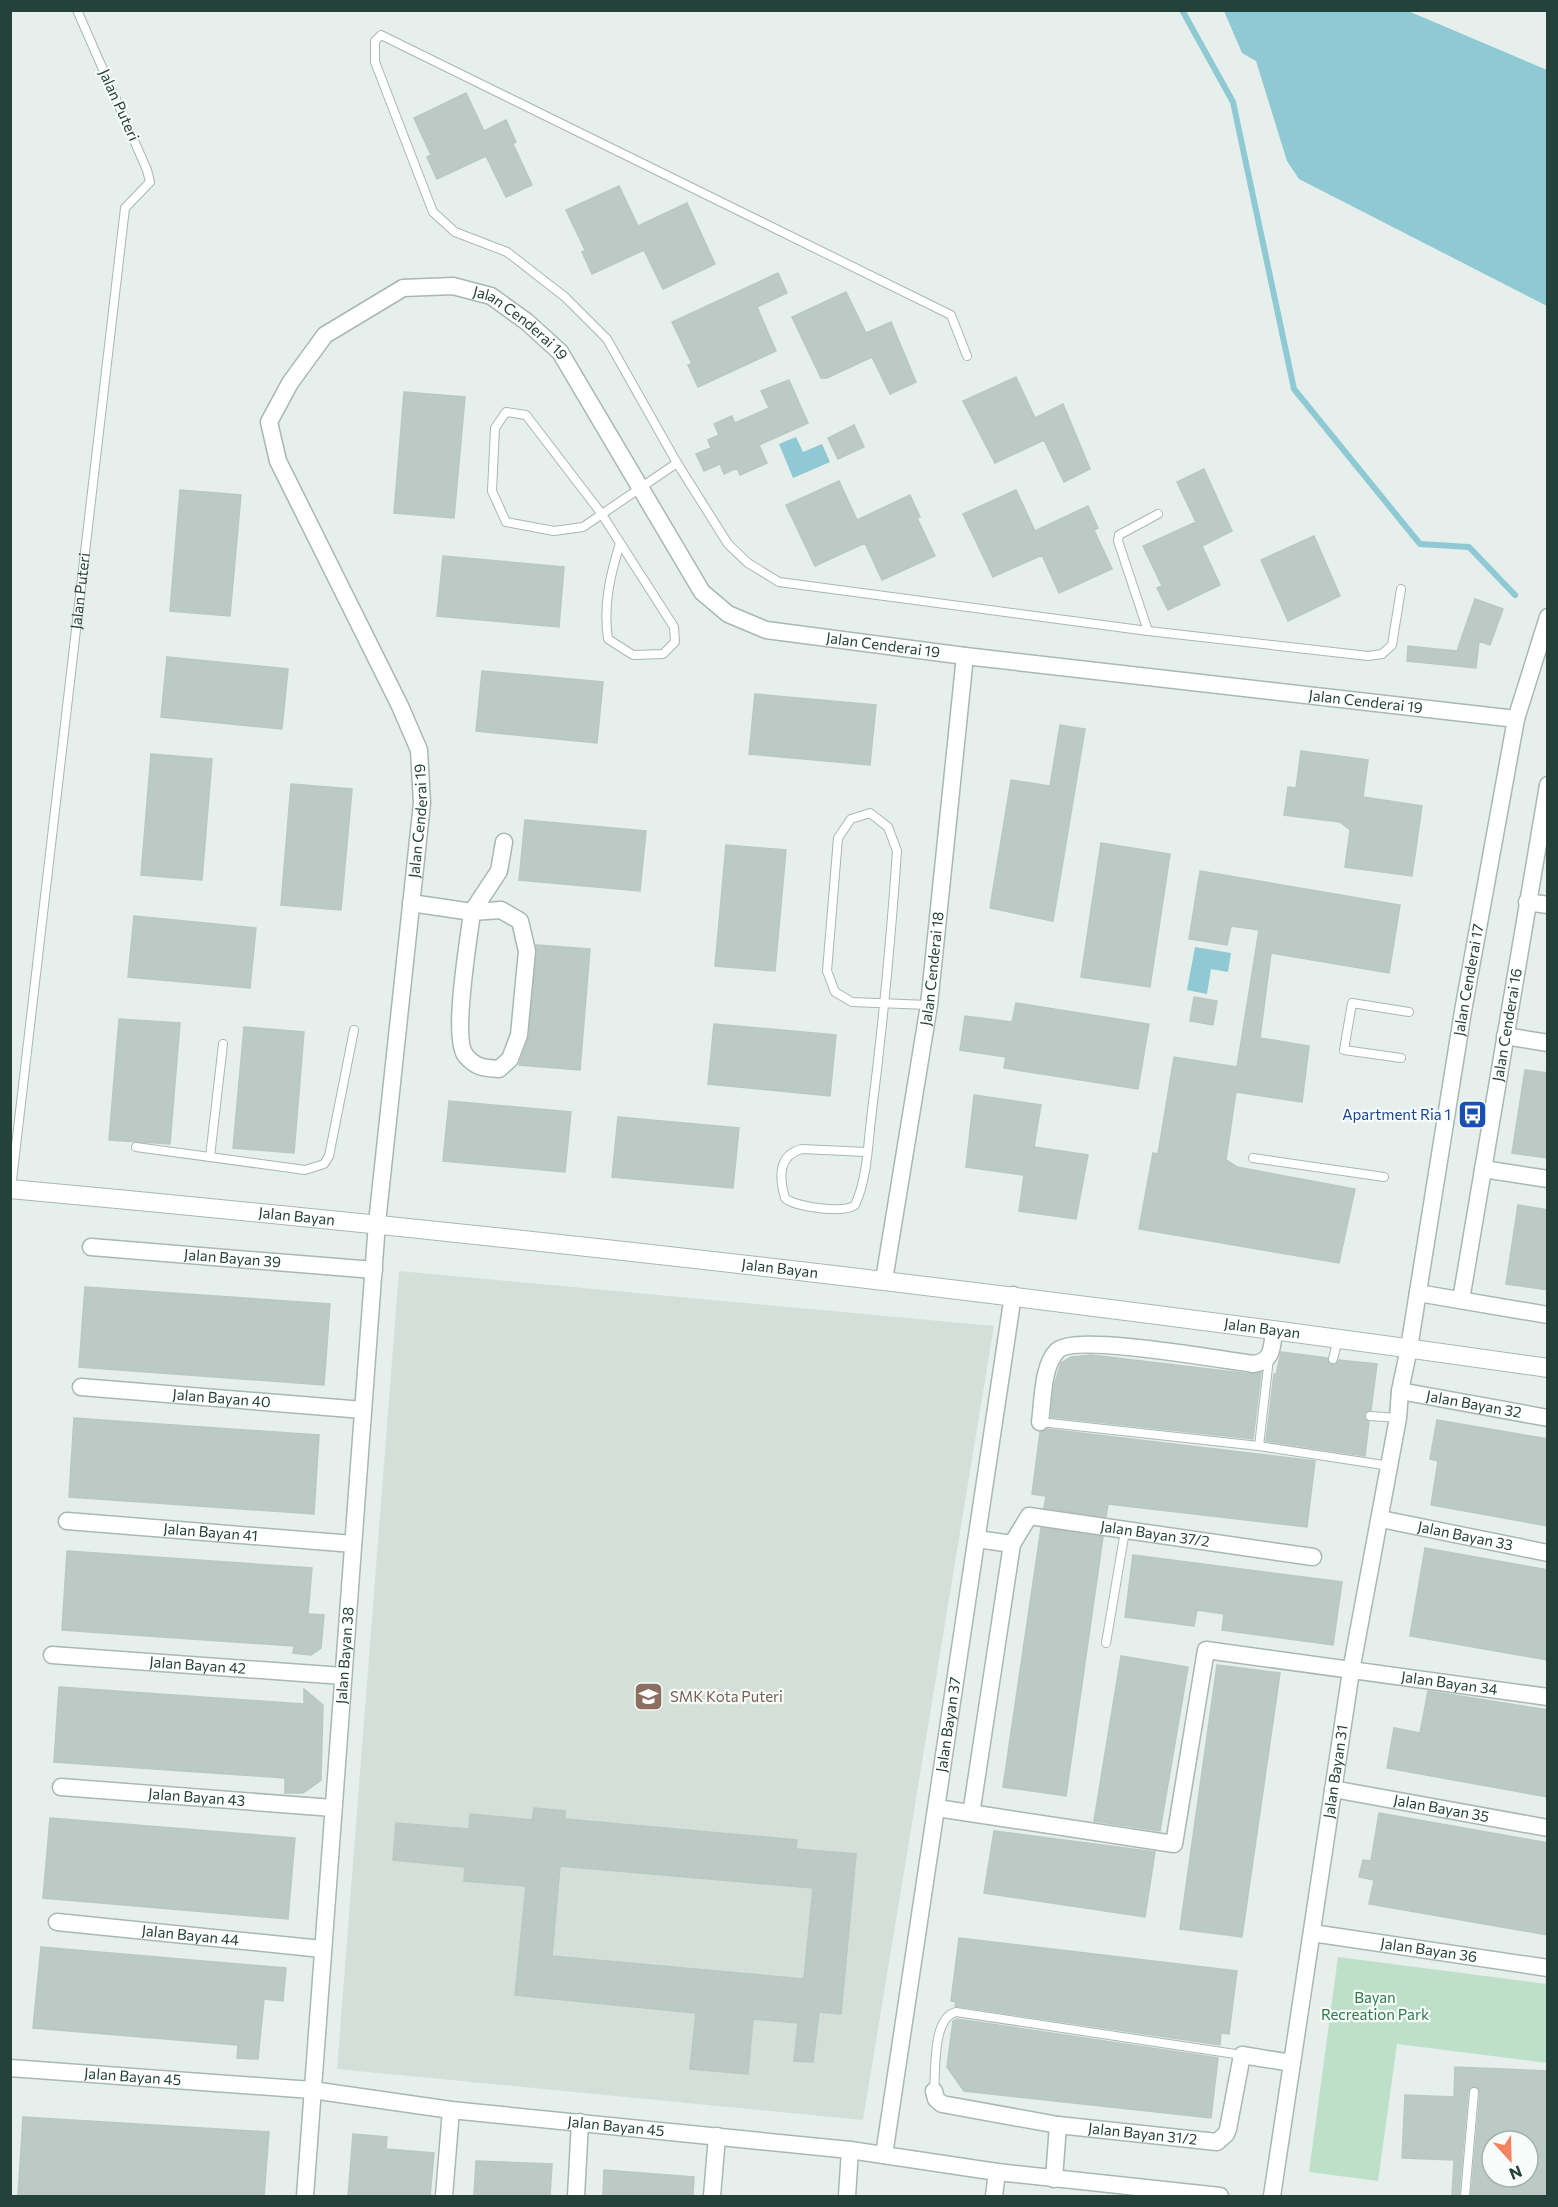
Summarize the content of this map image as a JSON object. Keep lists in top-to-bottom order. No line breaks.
{"streets":{"street":["Jalan Puteri","Jalan Cenderai 19","Jalan Cenderai 18","Jalan Cenderai 17","Jalan Cenderai 16","Jalan Bayan","Jalan Bayan 39","Jalan Bayan 40","Jalan Bayan 32","Jalan Bayan 41","Jalan Bayan 37/2","Jalan Bayan 33","Jalan Bayan 38","Jalan Bayan 42","Jalan Bayan 34","Jalan Bayan 37","Jalan Bayan 31","Jalan Bayan 43","Jalan Bayan 35","Jalan Bayan 44","Jalan Bayan 36","Jalan Bayan 45","Jalan Bayan 31/2"]},"crossings":[["Jalan Puteri","Jalan Bayan"],["Jalan Cenderai 19","Jalan Cenderai 18"],["Jalan Cenderai 19","Jalan Cenderai 17"],["Jalan Cenderai 19","Jalan Bayan"],["Jalan Cenderai 19","Jalan Bayan 38"],["Jalan Cenderai 18","Jalan Bayan"],["Jalan Cenderai 17","Jalan Bayan"],["Jalan Cenderai 17","Jalan Bayan 31"],["Jalan Bayan","Jalan Bayan 38"],["Jalan Bayan","Jalan Bayan 37"],["Jalan Bayan","Jalan Bayan 31"],["Jalan Bayan 39","Jalan Bayan 38"],["Jalan Bayan 40","Jalan Bayan 38"],["Jalan Bayan 32","Jalan Bayan 31"],["Jalan Bayan 41","Jalan Bayan 38"],["Jalan Bayan 33","Jalan Bayan 31"],["Jalan Bayan 38","Jalan Bayan 42"],["Jalan Bayan 38","Jalan Bayan 43"],["Jalan Bayan 38","Jalan Bayan 44"],["Jalan Bayan 38","Jalan Bayan 45"],["Jalan Bayan 34","Jalan Bayan 37"],["Jalan Bayan 34","Jalan Bayan 31"],["Jalan Bayan 37","Jalan Bayan 45"],["Jalan Bayan 31","Jalan Bayan 35"],["Jalan Bayan 31","Jalan Bayan 36"]],"parks":["Bayan Recreation Park"],"places":{"bus stop":["Apartment Ria 1"],"school or university":["SMK Kota Puteri"]},"north":"bottom"}
